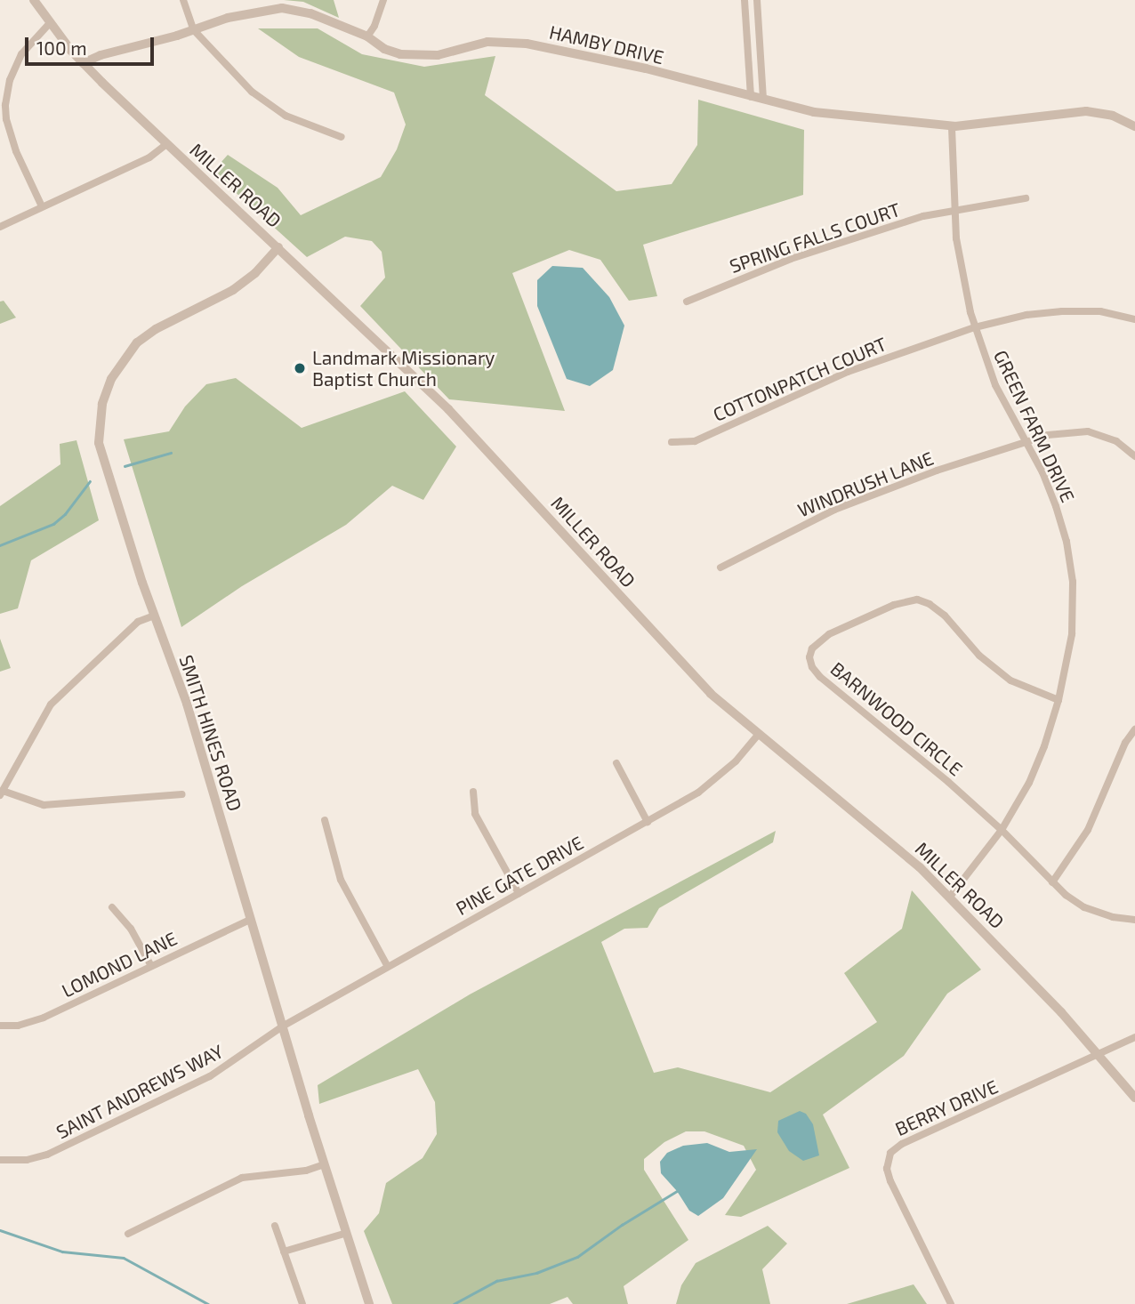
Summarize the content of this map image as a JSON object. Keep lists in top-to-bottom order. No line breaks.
{"streets":{"street":["HAMBY DRIVE","MILLER ROAD","SPRING FALLS COURT","COTTONPATCH COURT","GREEN FARM DRIVE","WINDRUSH LANE","BARNWOOD CIRCLE","SMITH HINES ROAD","PINE GATE DRIVE","LOMOND LANE","SAINT ANDREWS WAY","BERRY DRIVE"]},"crossings":[["HAMBY DRIVE","MILLER ROAD"],["HAMBY DRIVE","GREEN FARM DRIVE"],["MILLER ROAD","GREEN FARM DRIVE"],["MILLER ROAD","SMITH HINES ROAD"],["MILLER ROAD","PINE GATE DRIVE"],["MILLER ROAD","BERRY DRIVE"],["SPRING FALLS COURT","GREEN FARM DRIVE"],["COTTONPATCH COURT","GREEN FARM DRIVE"],["GREEN FARM DRIVE","WINDRUSH LANE"],["GREEN FARM DRIVE","BARNWOOD CIRCLE"],["SMITH HINES ROAD","PINE GATE DRIVE"],["SMITH HINES ROAD","LOMOND LANE"],["SMITH HINES ROAD","SAINT ANDREWS WAY"],["PINE GATE DRIVE","SAINT ANDREWS WAY"]],"places":["Landmark Missionary Baptist Church"],"scale_bar":"100 m"}
